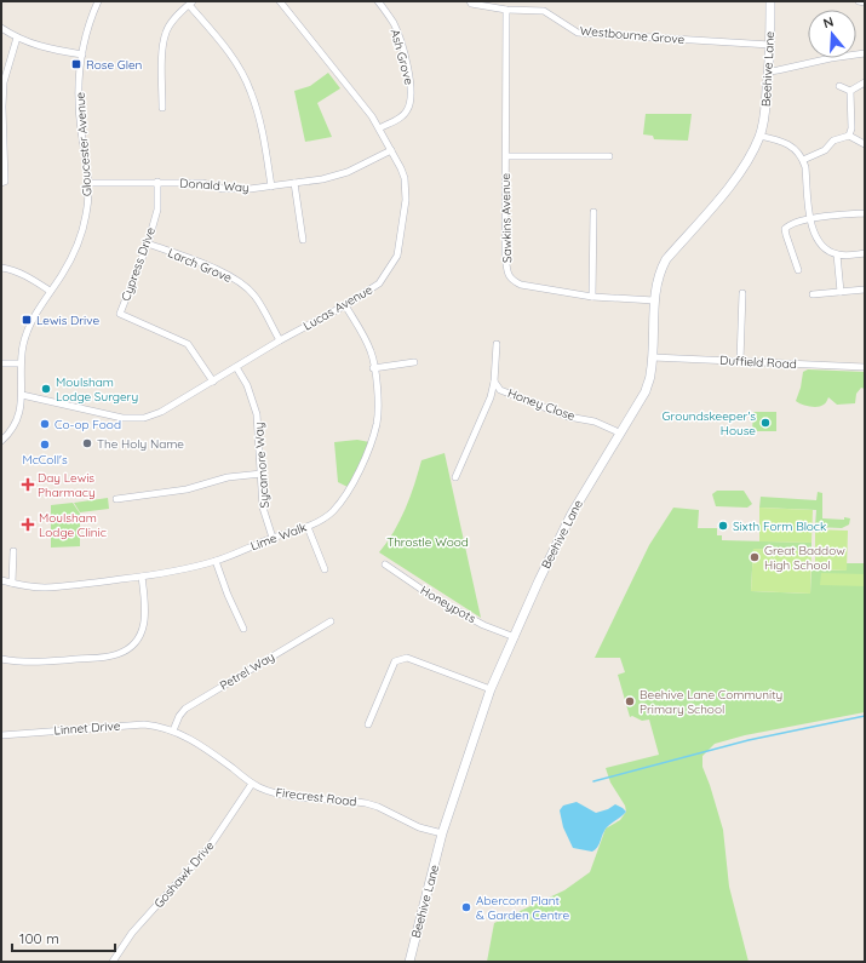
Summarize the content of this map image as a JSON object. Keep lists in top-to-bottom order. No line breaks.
{"streets":{"main road":["Beehive Lane"],"street":["Westbourne Grove","Ash Grove","Gloucester Avenue","Donald Way","Sawkins Avenue","Cypress Drive","Larch Grove","Lucas Avenue","Duffield Road","Honey Close","Sycamore Way","Lime Walk","Honeypots","Petrel Way","Linnet Drive","Firecrest Road","Goshawk Drive"]},"crossings":[["Westbourne Grove","Beehive Lane"],["Westbourne Grove","Sawkins Avenue"],["Ash Grove","Lucas Avenue"],["Beehive Lane","Sawkins Avenue"],["Beehive Lane","Duffield Road"],["Beehive Lane","Honey Close"],["Beehive Lane","Honeypots"],["Beehive Lane","Firecrest Road"],["Gloucester Avenue","Donald Way"],["Gloucester Avenue","Lucas Avenue"],["Donald Way","Cypress Drive"],["Donald Way","Lucas Avenue"],["Cypress Drive","Larch Grove"],["Cypress Drive","Lucas Avenue"],["Larch Grove","Lucas Avenue"],["Lucas Avenue","Sycamore Way"],["Lucas Avenue","Lime Walk"],["Sycamore Way","Lime Walk"],["Petrel Way","Linnet Drive"],["Petrel Way","Firecrest Road"],["Linnet Drive","Firecrest Road"],["Firecrest Road","Goshawk Drive"]],"parks":["Throstle Wood"],"places":{"transit":["Rose Glen","Lewis Drive"],"other":["Moulsham Lodge Surgery","Groundskeeper's House","Co-op Food","The Holy Name","McColl's","Sixth Form Block","Great Baddow High School","Beehive Lane Community Primary School","Abercorn Plant & Garden Centre"],"health":["Day Lewis Pharmacy","Moulsham Lodge Clinic"]},"scale_bar":"100 m","north":"top"}
